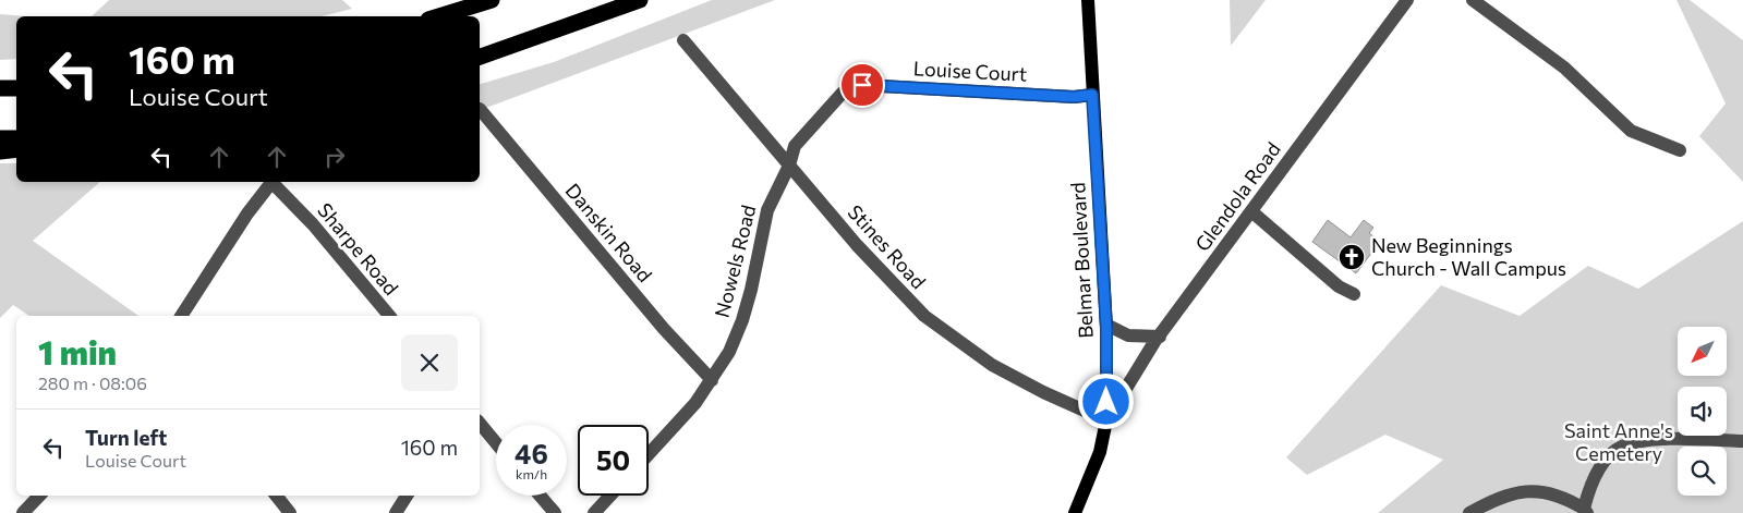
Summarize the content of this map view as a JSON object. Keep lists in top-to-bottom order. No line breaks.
{"streets":{"main road":["Belmar Boulevard"],"street":["Louise Court","Glendola Road","Danskin Road","Stines Road","Sharpe Road","Nowels Road"]},"crossings":[["Louise Court","Stines Road"],["Louise Court","Belmar Boulevard"],["Louise Court","Nowels Road"],["Glendola Road","Stines Road"],["Glendola Road","Belmar Boulevard"],["Danskin Road","Nowels Road"],["Stines Road","Belmar Boulevard"],["Stines Road","Nowels Road"]],"parks":["Saint Anne's Cemetery"],"places":{"church":["New Beginnings Church - Wall Campus"]},"north":"bottom left","page":{"turn":["160 m","Louise Court"],"heading":["1 min","280 m · 08:06"],"list":[{"name":"Turn left","note":"Louise Court","value":"160 m"}],"speed":"46 km/h","limit":"50"}}
